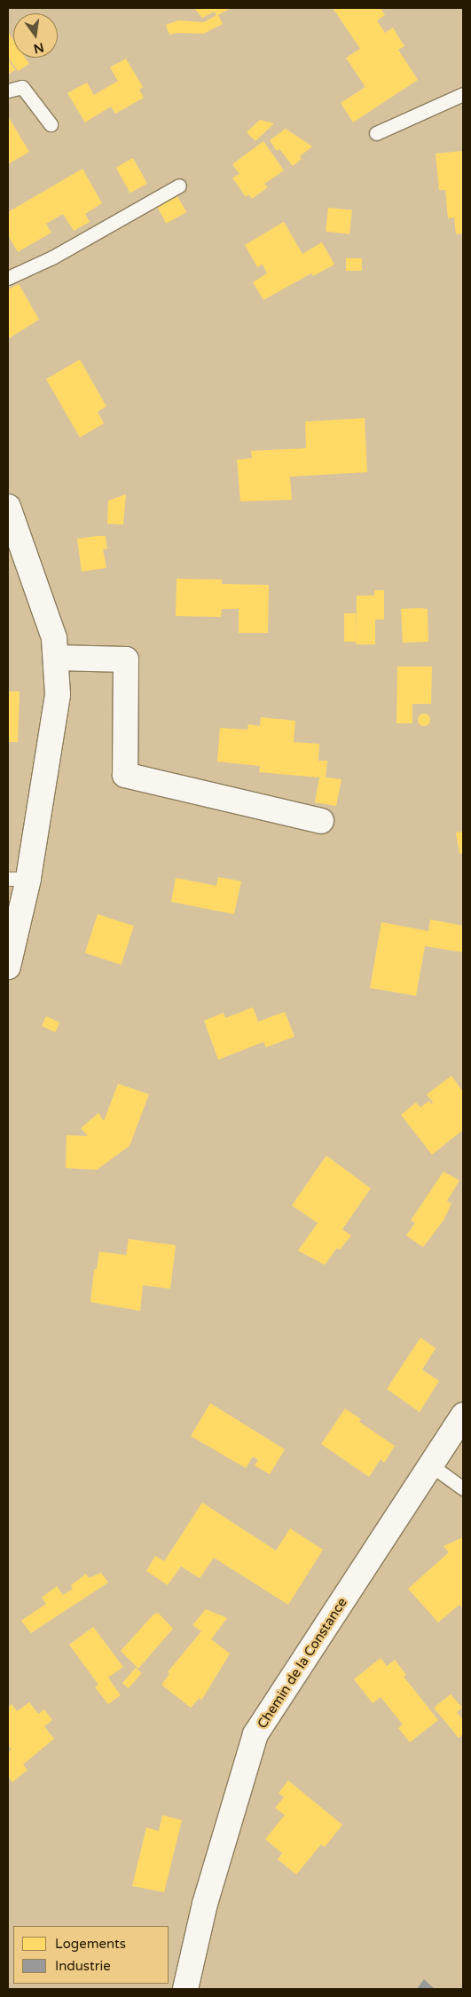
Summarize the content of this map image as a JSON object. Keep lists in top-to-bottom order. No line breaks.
{"streets":{"street":["Chemin de la Constance"]},"legend":["Logements","Industrie"],"north":"bottom"}
